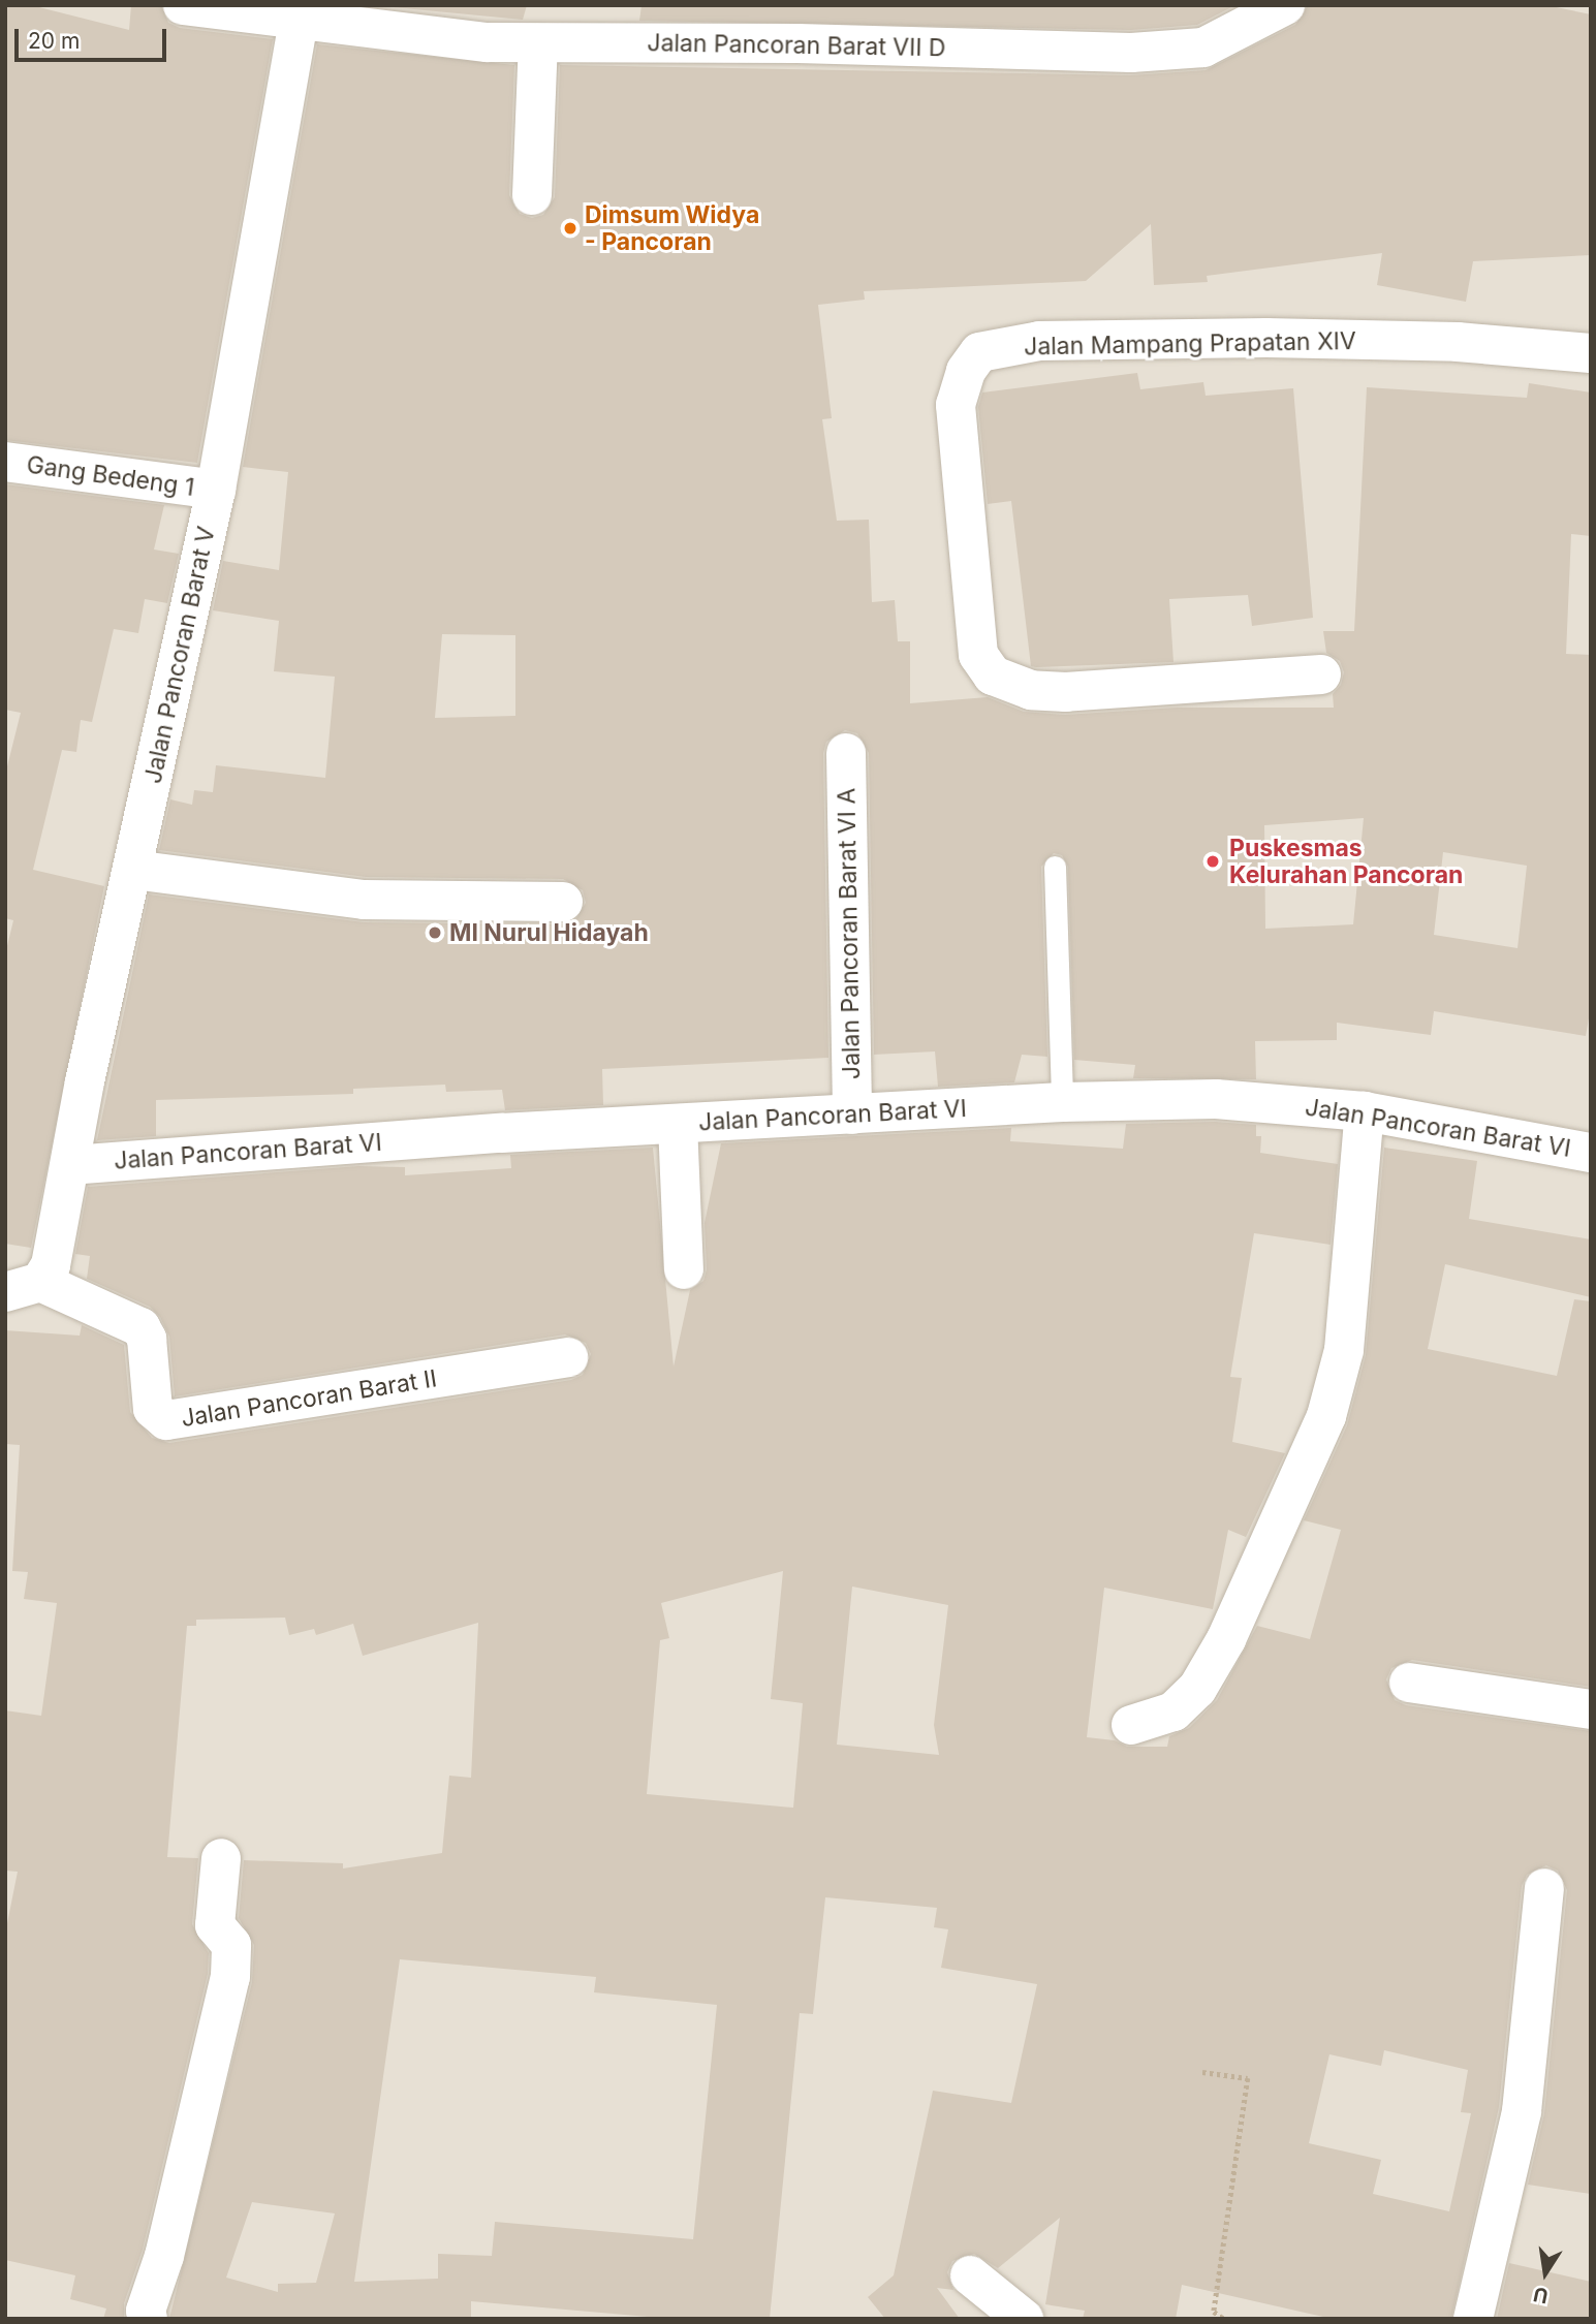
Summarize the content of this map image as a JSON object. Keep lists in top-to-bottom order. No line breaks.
{"streets":{"street":["Jalan Pancoran Barat VII D","Jalan Mampang Prapatan XIV","Gang Bedeng 1","Jalan Pancoran Barat V","Jalan Pancoran Barat VI A","Jalan Pancoran Barat VI","Jalan Pancoran Barat II"]},"crossings":[["Jalan Pancoran Barat VII D","Jalan Pancoran Barat V"],["Gang Bedeng 1","Jalan Pancoran Barat V"],["Jalan Pancoran Barat V","Jalan Pancoran Barat VI"],["Jalan Pancoran Barat V","Jalan Pancoran Barat II"],["Jalan Pancoran Barat VI A","Jalan Pancoran Barat VI"]],"places":["Dimsum Widya - Pancoran","Puskesmas Kelurahan Pancoran","MI Nurul Hidayah"],"scale_bar":"20 m","north":"bottom"}
